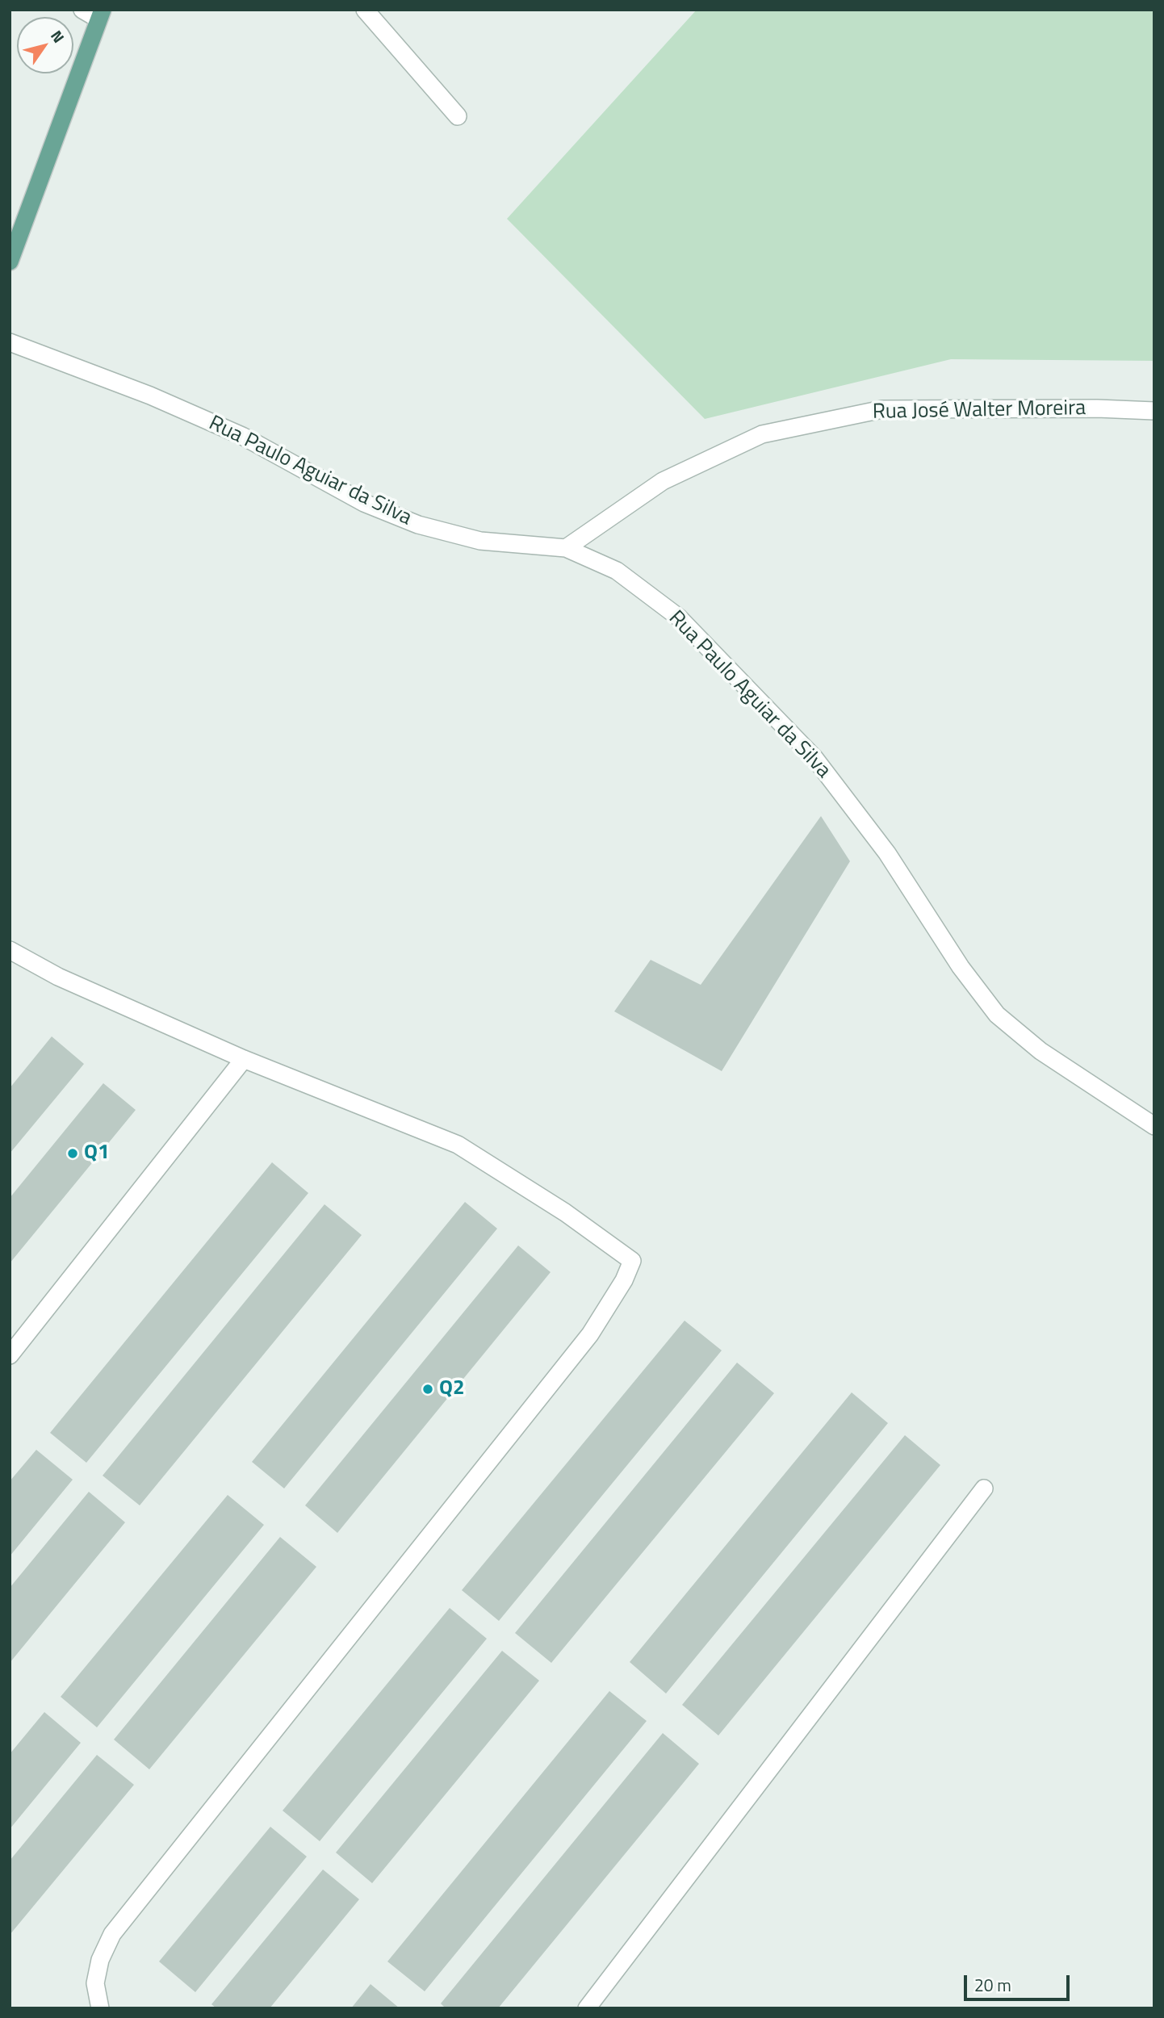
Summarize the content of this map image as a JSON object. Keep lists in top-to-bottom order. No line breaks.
{"streets":{"street":["Rua José Walter Moreira","Rua Paulo Aguiar da Silva"]},"crossings":[["Rua José Walter Moreira","Rua Paulo Aguiar da Silva"]],"places":["Q1","Q2"],"scale_bar":"20 m","north":"top right"}
